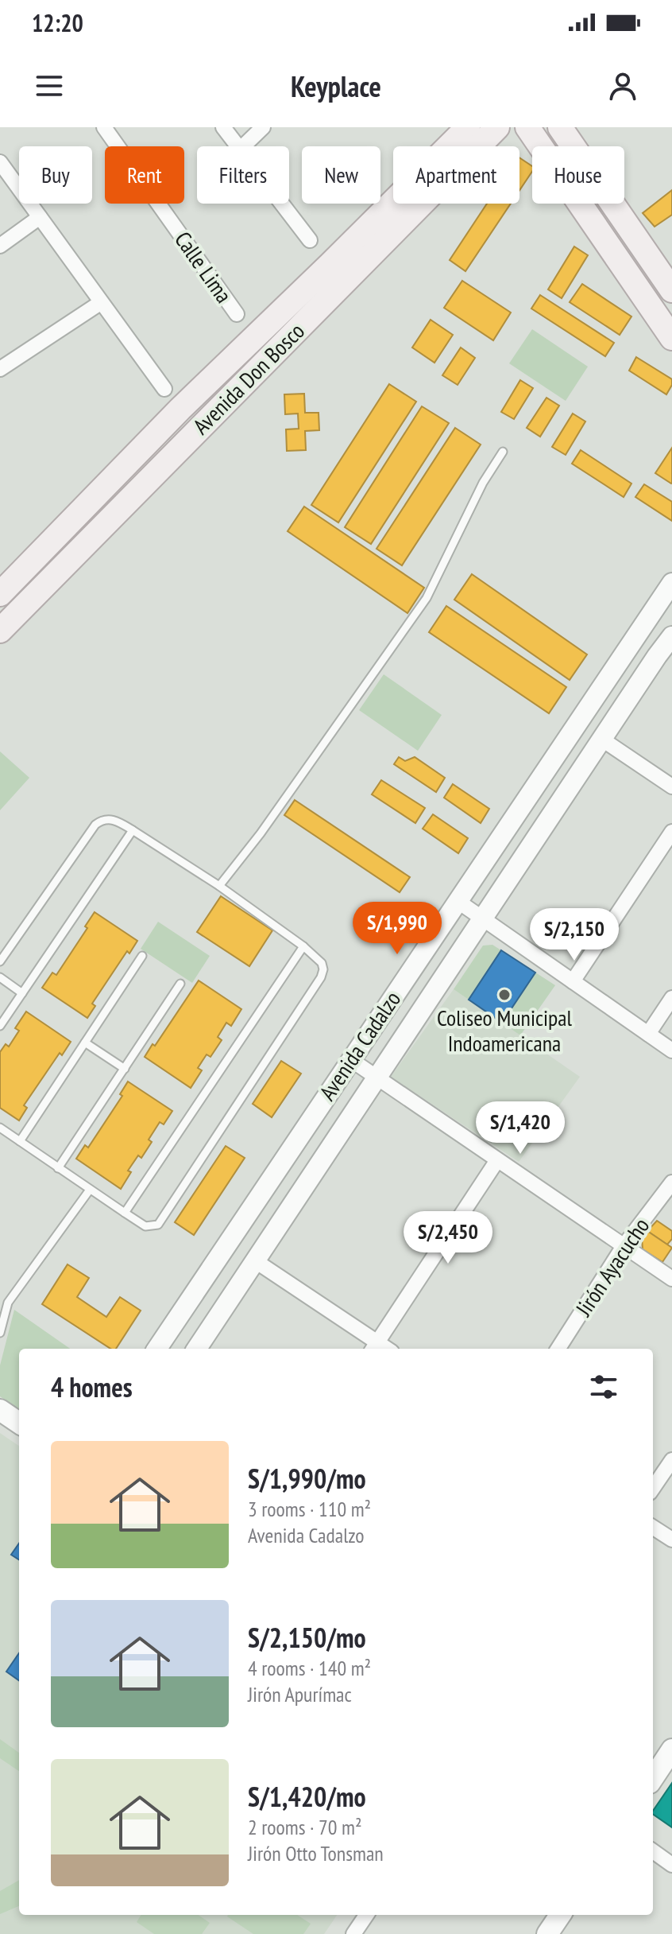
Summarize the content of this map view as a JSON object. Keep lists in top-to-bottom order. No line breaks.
{"streets":{"main road":["Avenida Don Bosco"],"street":["Calle Lima","Avenida Cadalzo","Jirón Ayacucho"]},"places":["Coliseo Municipal Indoamericana"],"page":{"status":"12:20","header":"Keyplace","chip":["Buy","Rent","Filters","New","Apartment","House"],"price":["S/1,990","S/2,150","S/1,420","S/2,450"],"heading":"4 homes","list":[{"name":"S/1,990/mo","note":"3 rooms · 110 m² · Avenida Cadalzo"},{"name":"S/2,150/mo","note":"4 rooms · 140 m² · Jirón Apurímac"},{"name":"S/1,420/mo","note":"2 rooms · 70 m² · Jirón Otto Tonsman"}]}}
